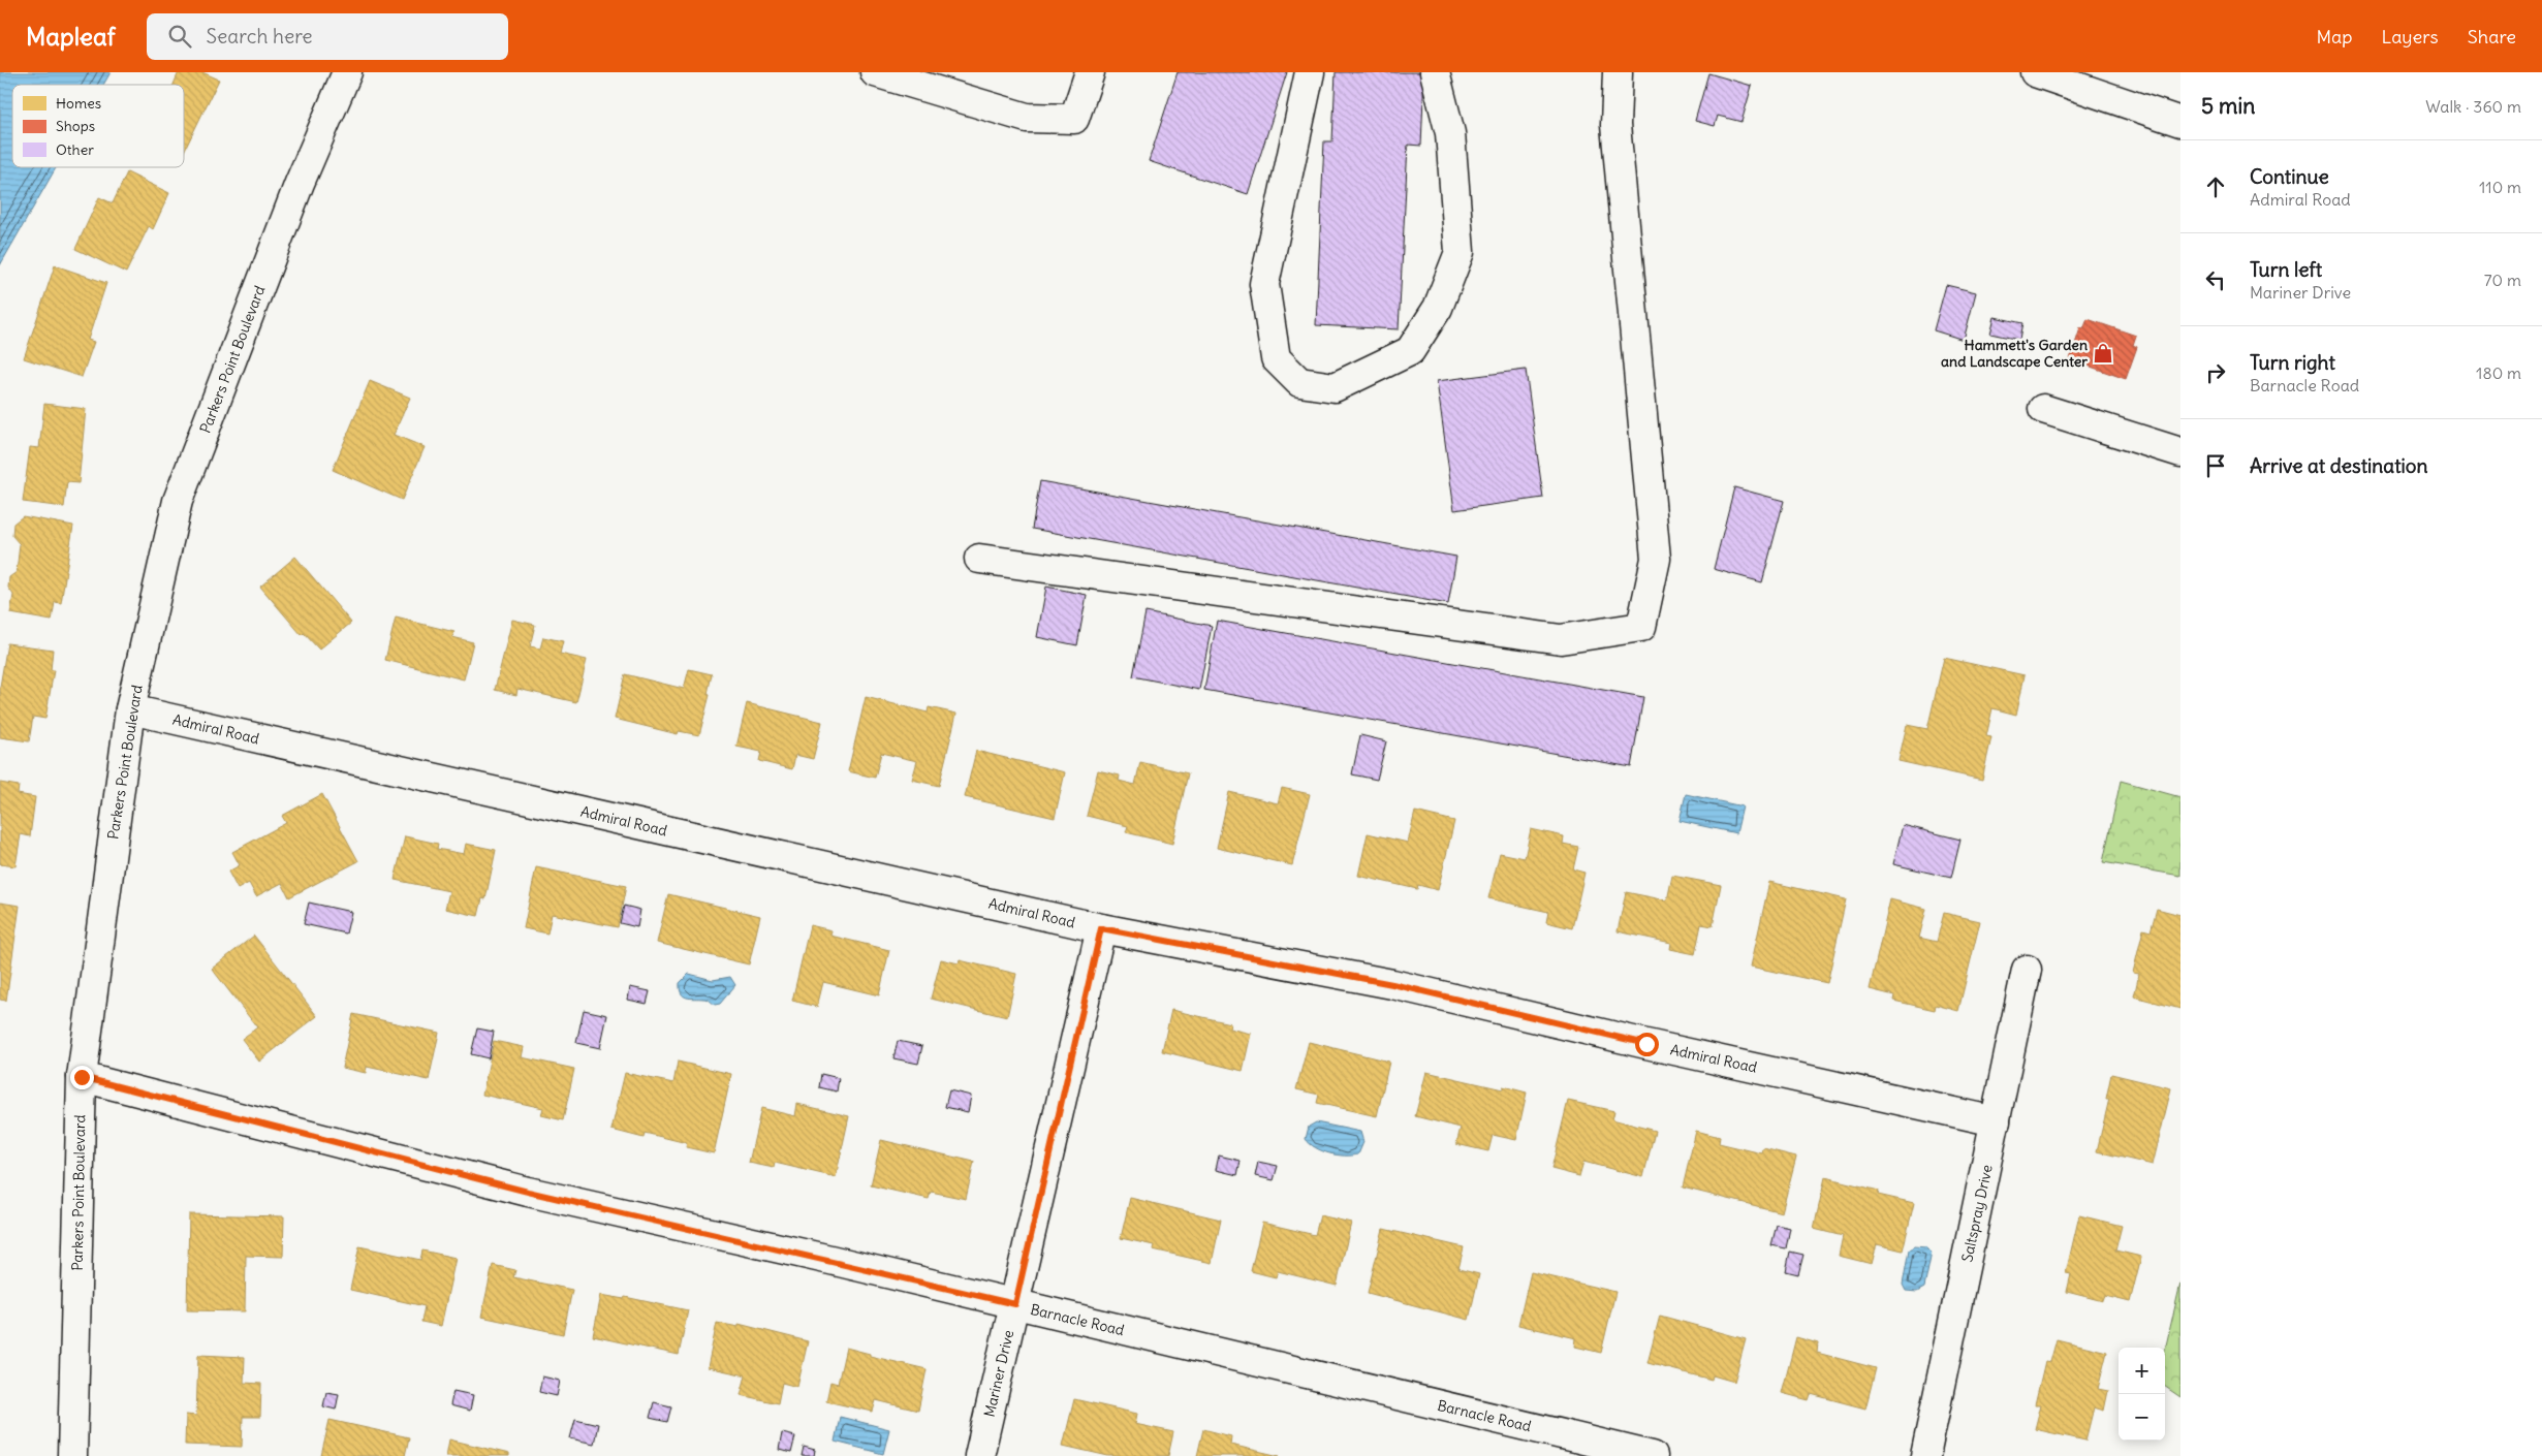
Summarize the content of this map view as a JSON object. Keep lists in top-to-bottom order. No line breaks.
{"streets":{"main road":["Parkers Point Boulevard","Admiral Road","Saltspray Drive","Barnacle Road","Mariner Drive"]},"crossings":[["Parkers Point Boulevard","Admiral Road"],["Parkers Point Boulevard","Barnacle Road"],["Admiral Road","Saltspray Drive"],["Admiral Road","Mariner Drive"],["Barnacle Road","Mariner Drive"]],"places":{"shop":["Hammett's Garden and Landscape Center"]},"legend":["Homes","Shops","Other"],"page":{"header":"Mapleaf","search":"Search here","nav":["Map","Layers","Share"],"heading":["5 min","Walk · 360 m"],"list":[["Continue","Admiral Road","110 m"],["Turn left","Mariner Drive","70 m"],["Turn right","Barnacle Road","180 m"],"Arrive at destination"],"map_buttons":["+","−"]}}
